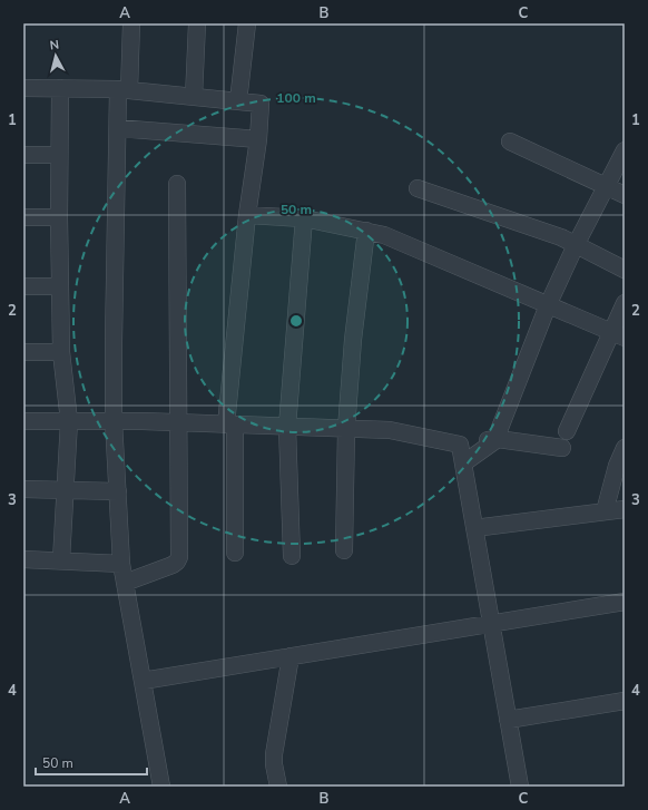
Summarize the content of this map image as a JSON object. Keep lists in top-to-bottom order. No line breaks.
{"scale_bar":"50 m","north":"top","grid":{"columns":["A","B","C"],"rows":["1","2","3","4"]},"rings":["100 m","50 m"]}
